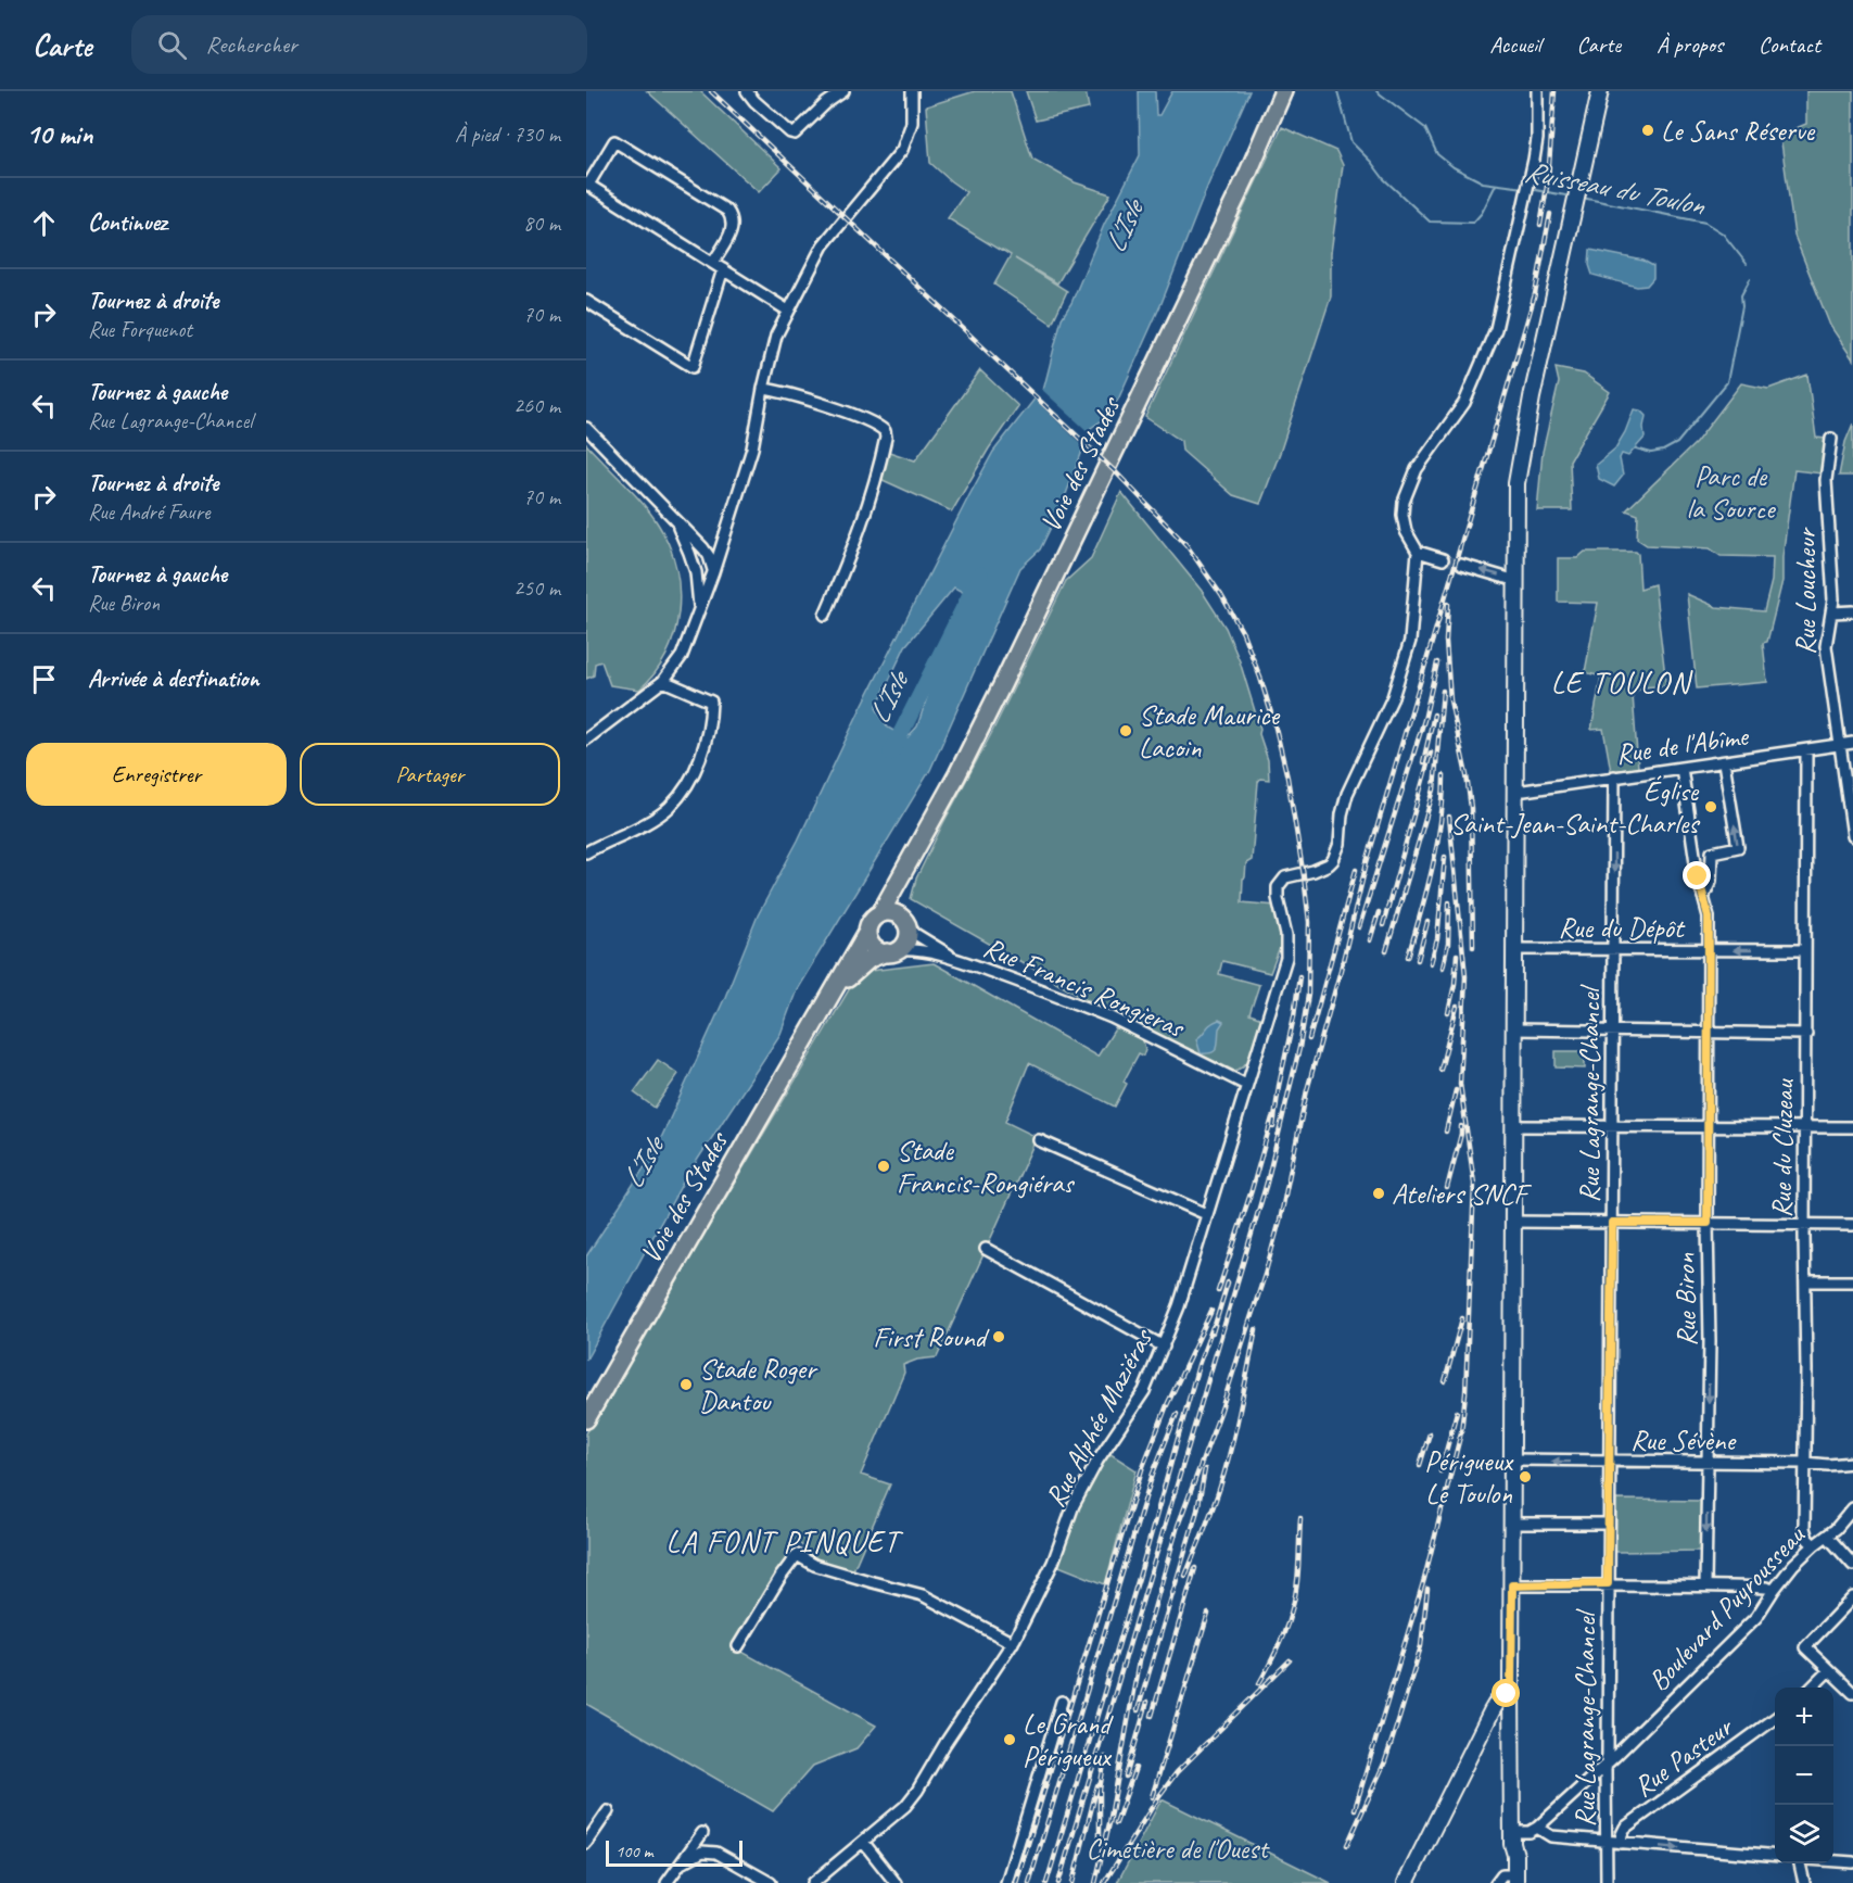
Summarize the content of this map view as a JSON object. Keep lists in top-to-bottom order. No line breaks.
{"streets":{"main road":["Voie des Stades"],"street":["Rue Loucheur","Rue de l'Abîme","Rue du Dépôt","Rue Francis Rongieras","Rue Lagrange-Chancel","Rue du Cluzeau","Rue Biron","Rue Alphée Maziéras","Rue Sévène","Boulevard Puyrousseau","Rue Pasteur"]},"crossings":[["Voie des Stades","Rue Francis Rongieras"],["Rue Loucheur","Rue de l'Abîme"],["Rue de l'Abîme","Rue Lagrange-Chancel"],["Rue de l'Abîme","Rue du Cluzeau"],["Rue de l'Abîme","Rue Biron"],["Rue du Dépôt","Rue Lagrange-Chancel"],["Rue du Dépôt","Rue du Cluzeau"],["Rue du Dépôt","Rue Biron"],["Rue Francis Rongieras","Rue Alphée Maziéras"],["Rue Lagrange-Chancel","Rue Sévène"],["Rue Lagrange-Chancel","Boulevard Puyrousseau"],["Rue du Cluzeau","Rue Sévène"],["Rue du Cluzeau","Boulevard Puyrousseau"],["Rue Biron","Rue Sévène"]],"districts":["LE TOULON","LA FONT PINQUET"],"water":["Ruisseau du Toulon","L'Isle"],"parks":["Parc de la Source","Cimetière de l'Ouest"],"places":["Le Sans Réserve","Stade Maurice Lacoin","Église Saint-Jean-Saint-Charles","Stade Francis-Rongiéras","Ateliers SNCF","First Round","Stade Roger Dantou","Périgueux Le Toulon","Le Grand Périgueux"],"scale_bar":"100 m","page":{"header":"Carte","search":"Rechercher","nav":["Accueil","Carte","À propos","Contact"],"heading":["10 min","À pied · 730 m"],"list":[["Continuez","80 m"],["Tournez à droite","Rue Forquenot","70 m"],["Tournez à gauche","Rue Lagrange-Chancel","260 m"],["Tournez à droite","Rue André Faure","70 m"],["Tournez à gauche","Rue Biron","250 m"],"Arrivée à destination"],"buttons":["Enregistrer","Partager"],"map_buttons":["+","−"],"scale":"100 m"}}
